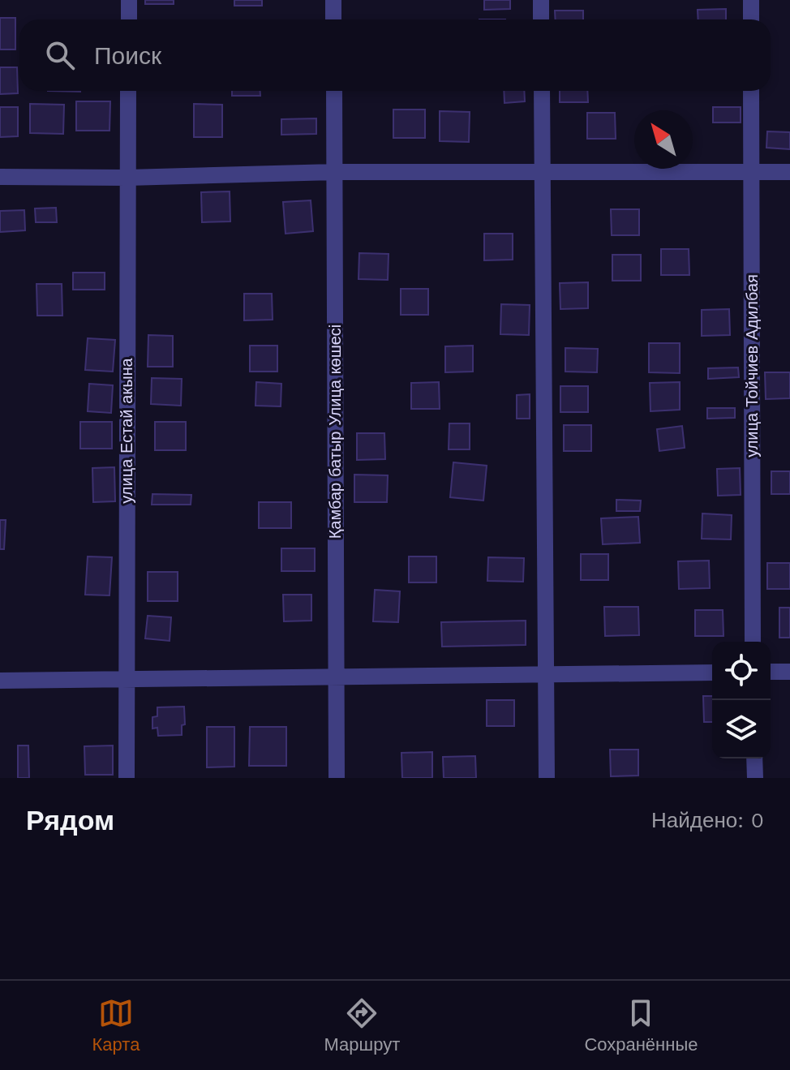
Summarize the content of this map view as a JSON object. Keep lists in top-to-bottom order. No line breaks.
{"streets":{"street":["улица Тойчиев Адилбая","улица Естай акына","Қамбар батыр Улица көшесі"]},"north":"top left","page":{"search":"Поиск","heading":["Рядом","Найдено: 0"],"nav":["Карта","Маршрут","Сохранённые"]}}
